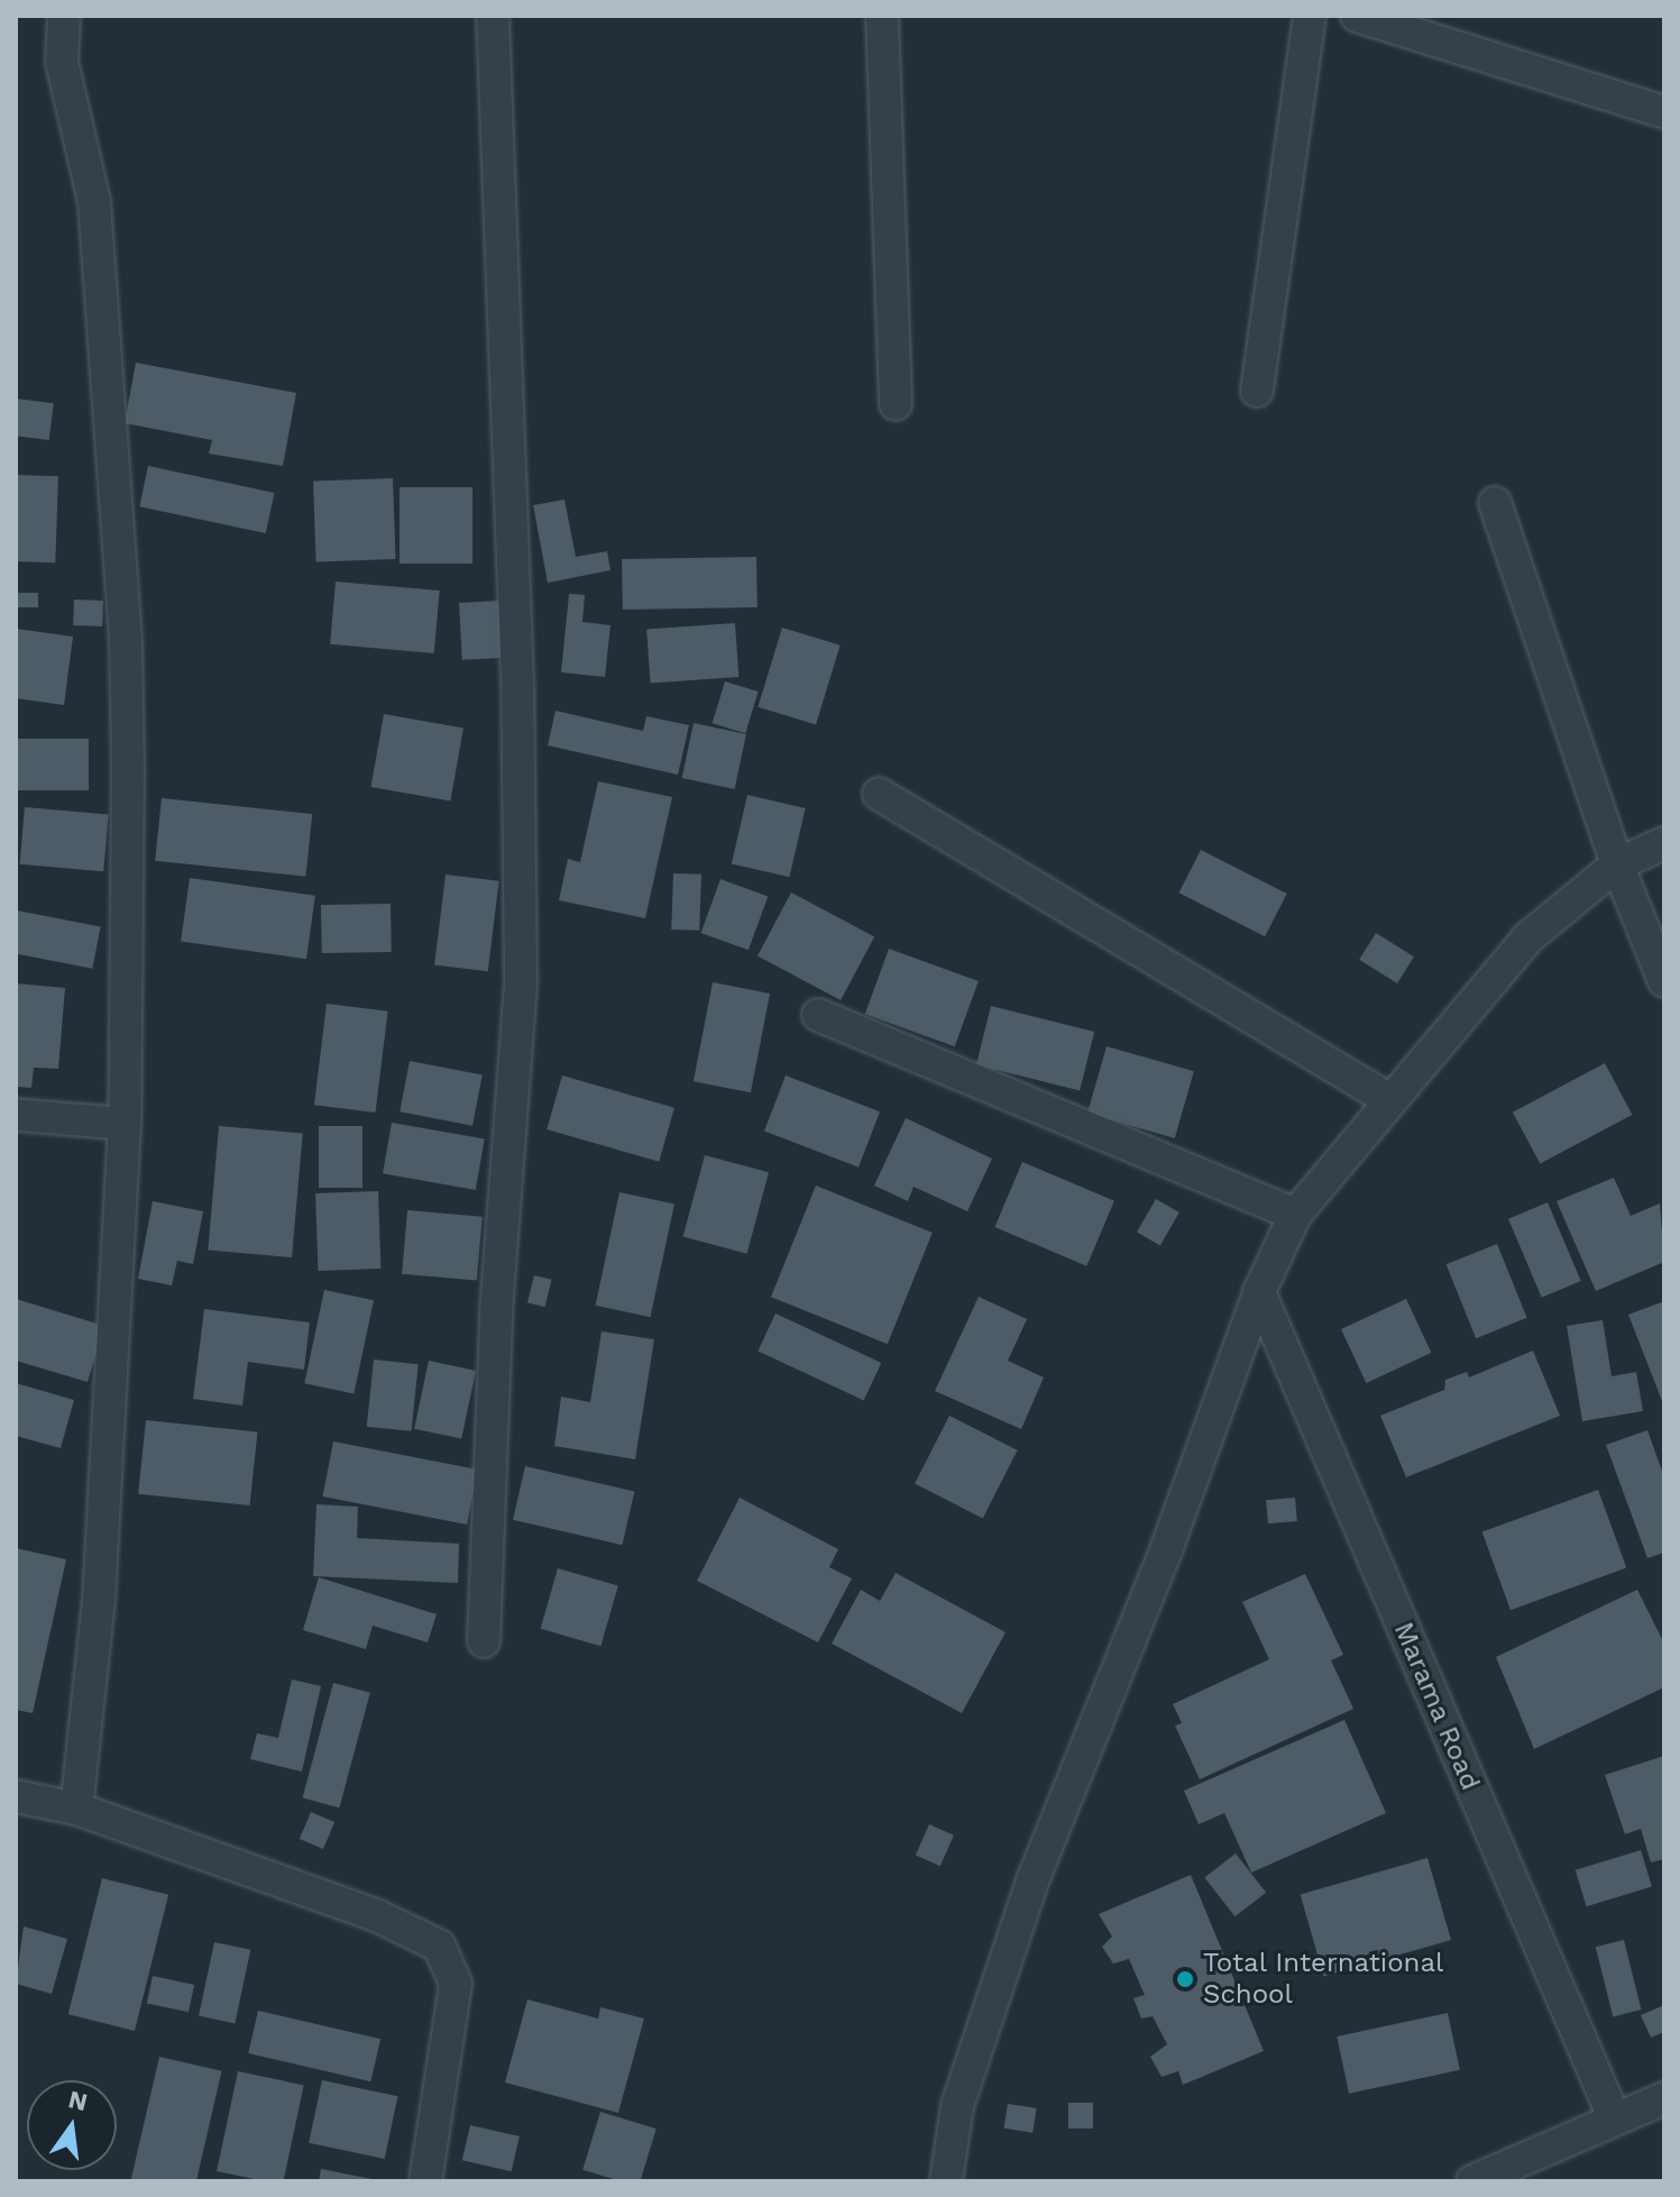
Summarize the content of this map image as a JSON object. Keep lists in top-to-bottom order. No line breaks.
{"streets":{"street":["Marama Road"]},"places":["Total International School"],"north":"top"}
